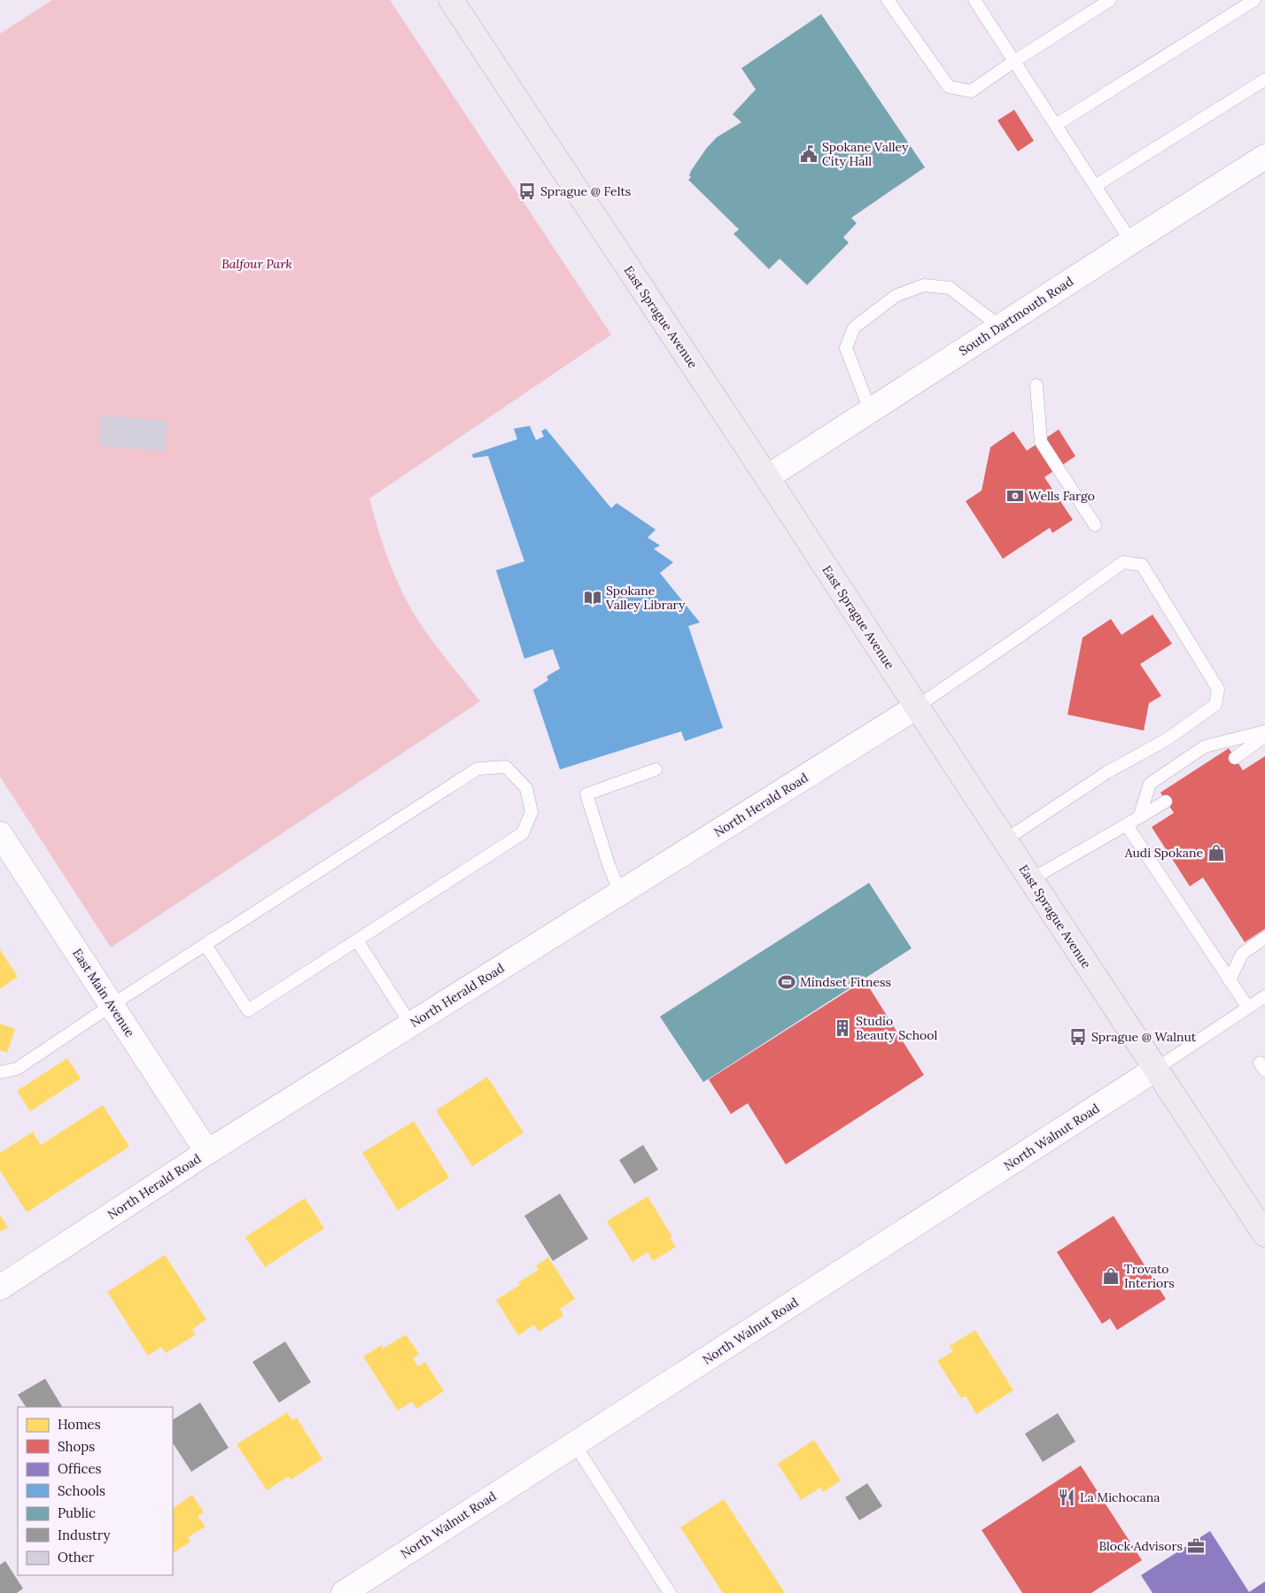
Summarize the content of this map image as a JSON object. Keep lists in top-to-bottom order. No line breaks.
{"streets":{"main road":["East Sprague Avenue"],"street":["South Dartmouth Road","North Herald Road","East Main Avenue","North Walnut Road"]},"crossings":[["South Dartmouth Road","East Sprague Avenue"],["East Sprague Avenue","North Herald Road"],["East Sprague Avenue","North Walnut Road"],["North Herald Road","East Main Avenue"]],"parks":["Balfour Park"],"places":{"public building":["Spokane Valley City Hall"],"bus stop":["Sprague @ Felts","Sprague @ Walnut"],"bank":["Wells Fargo"],"library":["Spokane Valley Library"],"shop":["Audi Spokane","Trovato Interiors"],"sports":["Mindset Fitness"],"building":["Studio Beauty School"],"restaurant":["La Michocana"],"office":["Block Advisors"]},"legend":["Homes","Shops","Offices","Schools","Public","Industry","Other"]}
